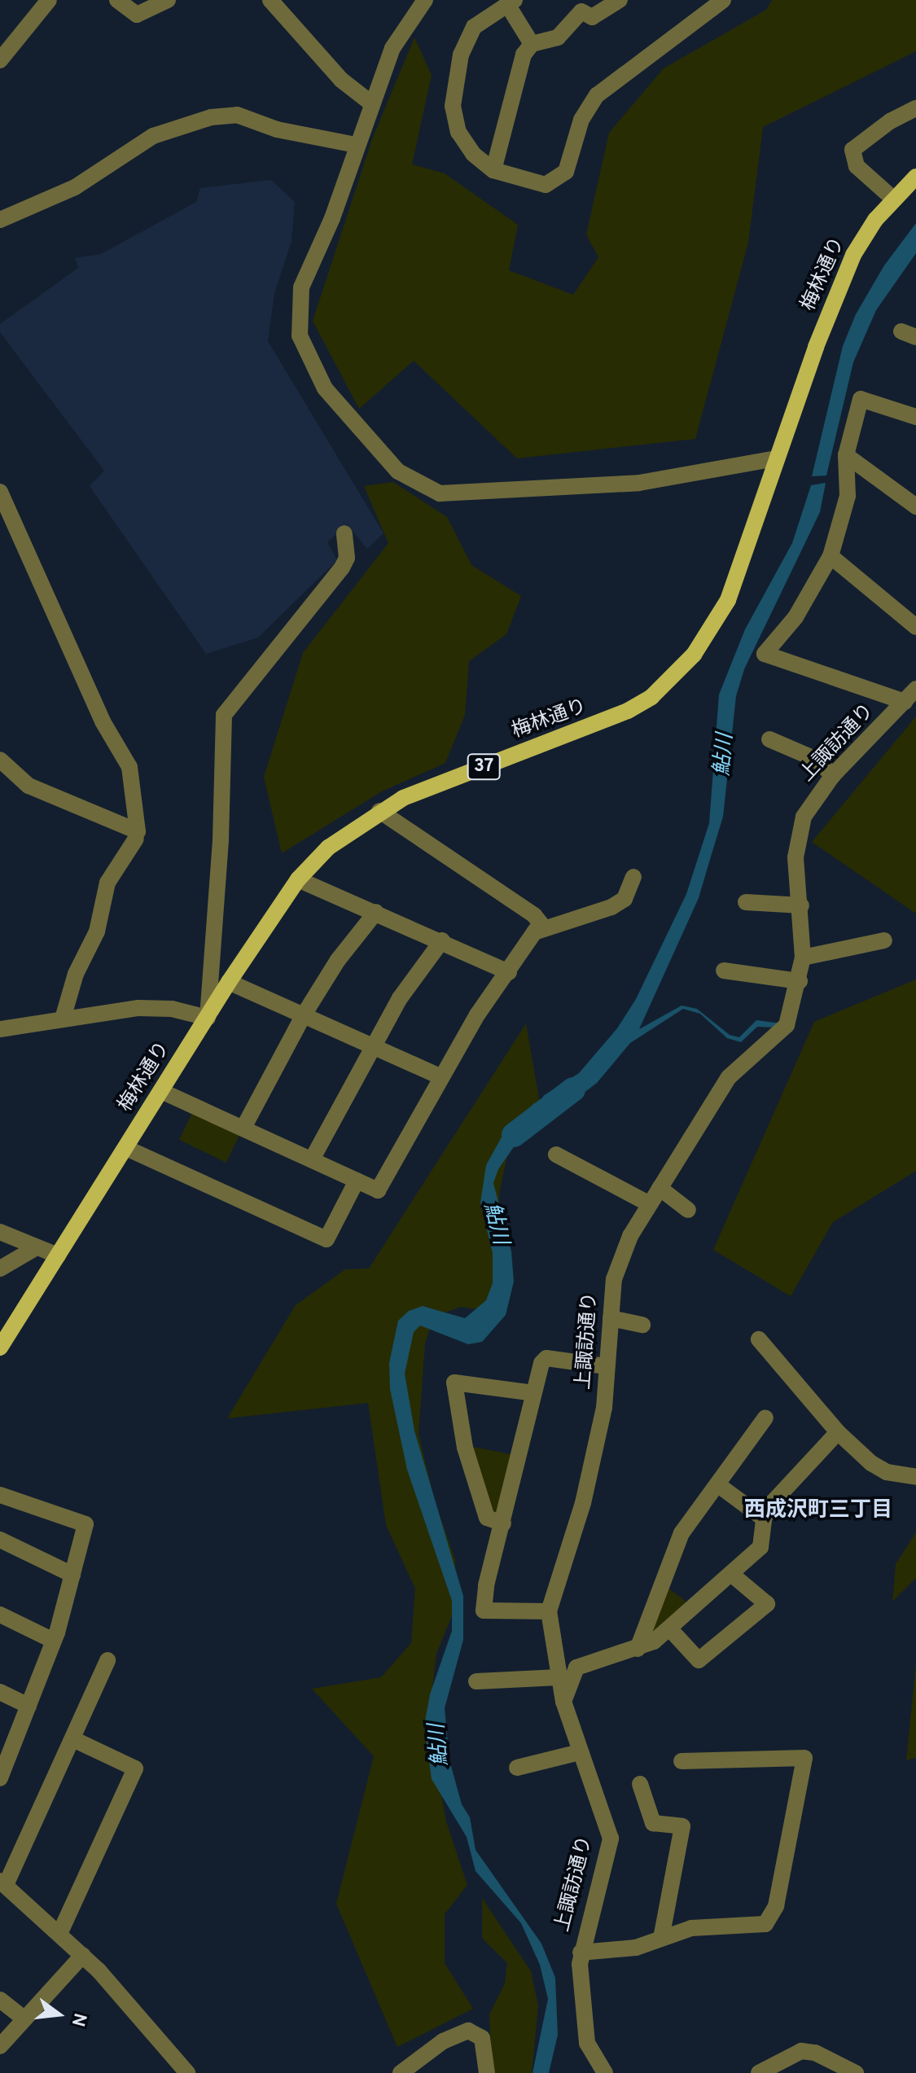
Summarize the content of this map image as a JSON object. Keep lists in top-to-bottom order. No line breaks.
{"streets":{"main road":["梅林通り","37"],"street":["上諏訪通り"]},"districts":["西成沢町三丁目"],"water":["鮎川"],"north":"right"}
